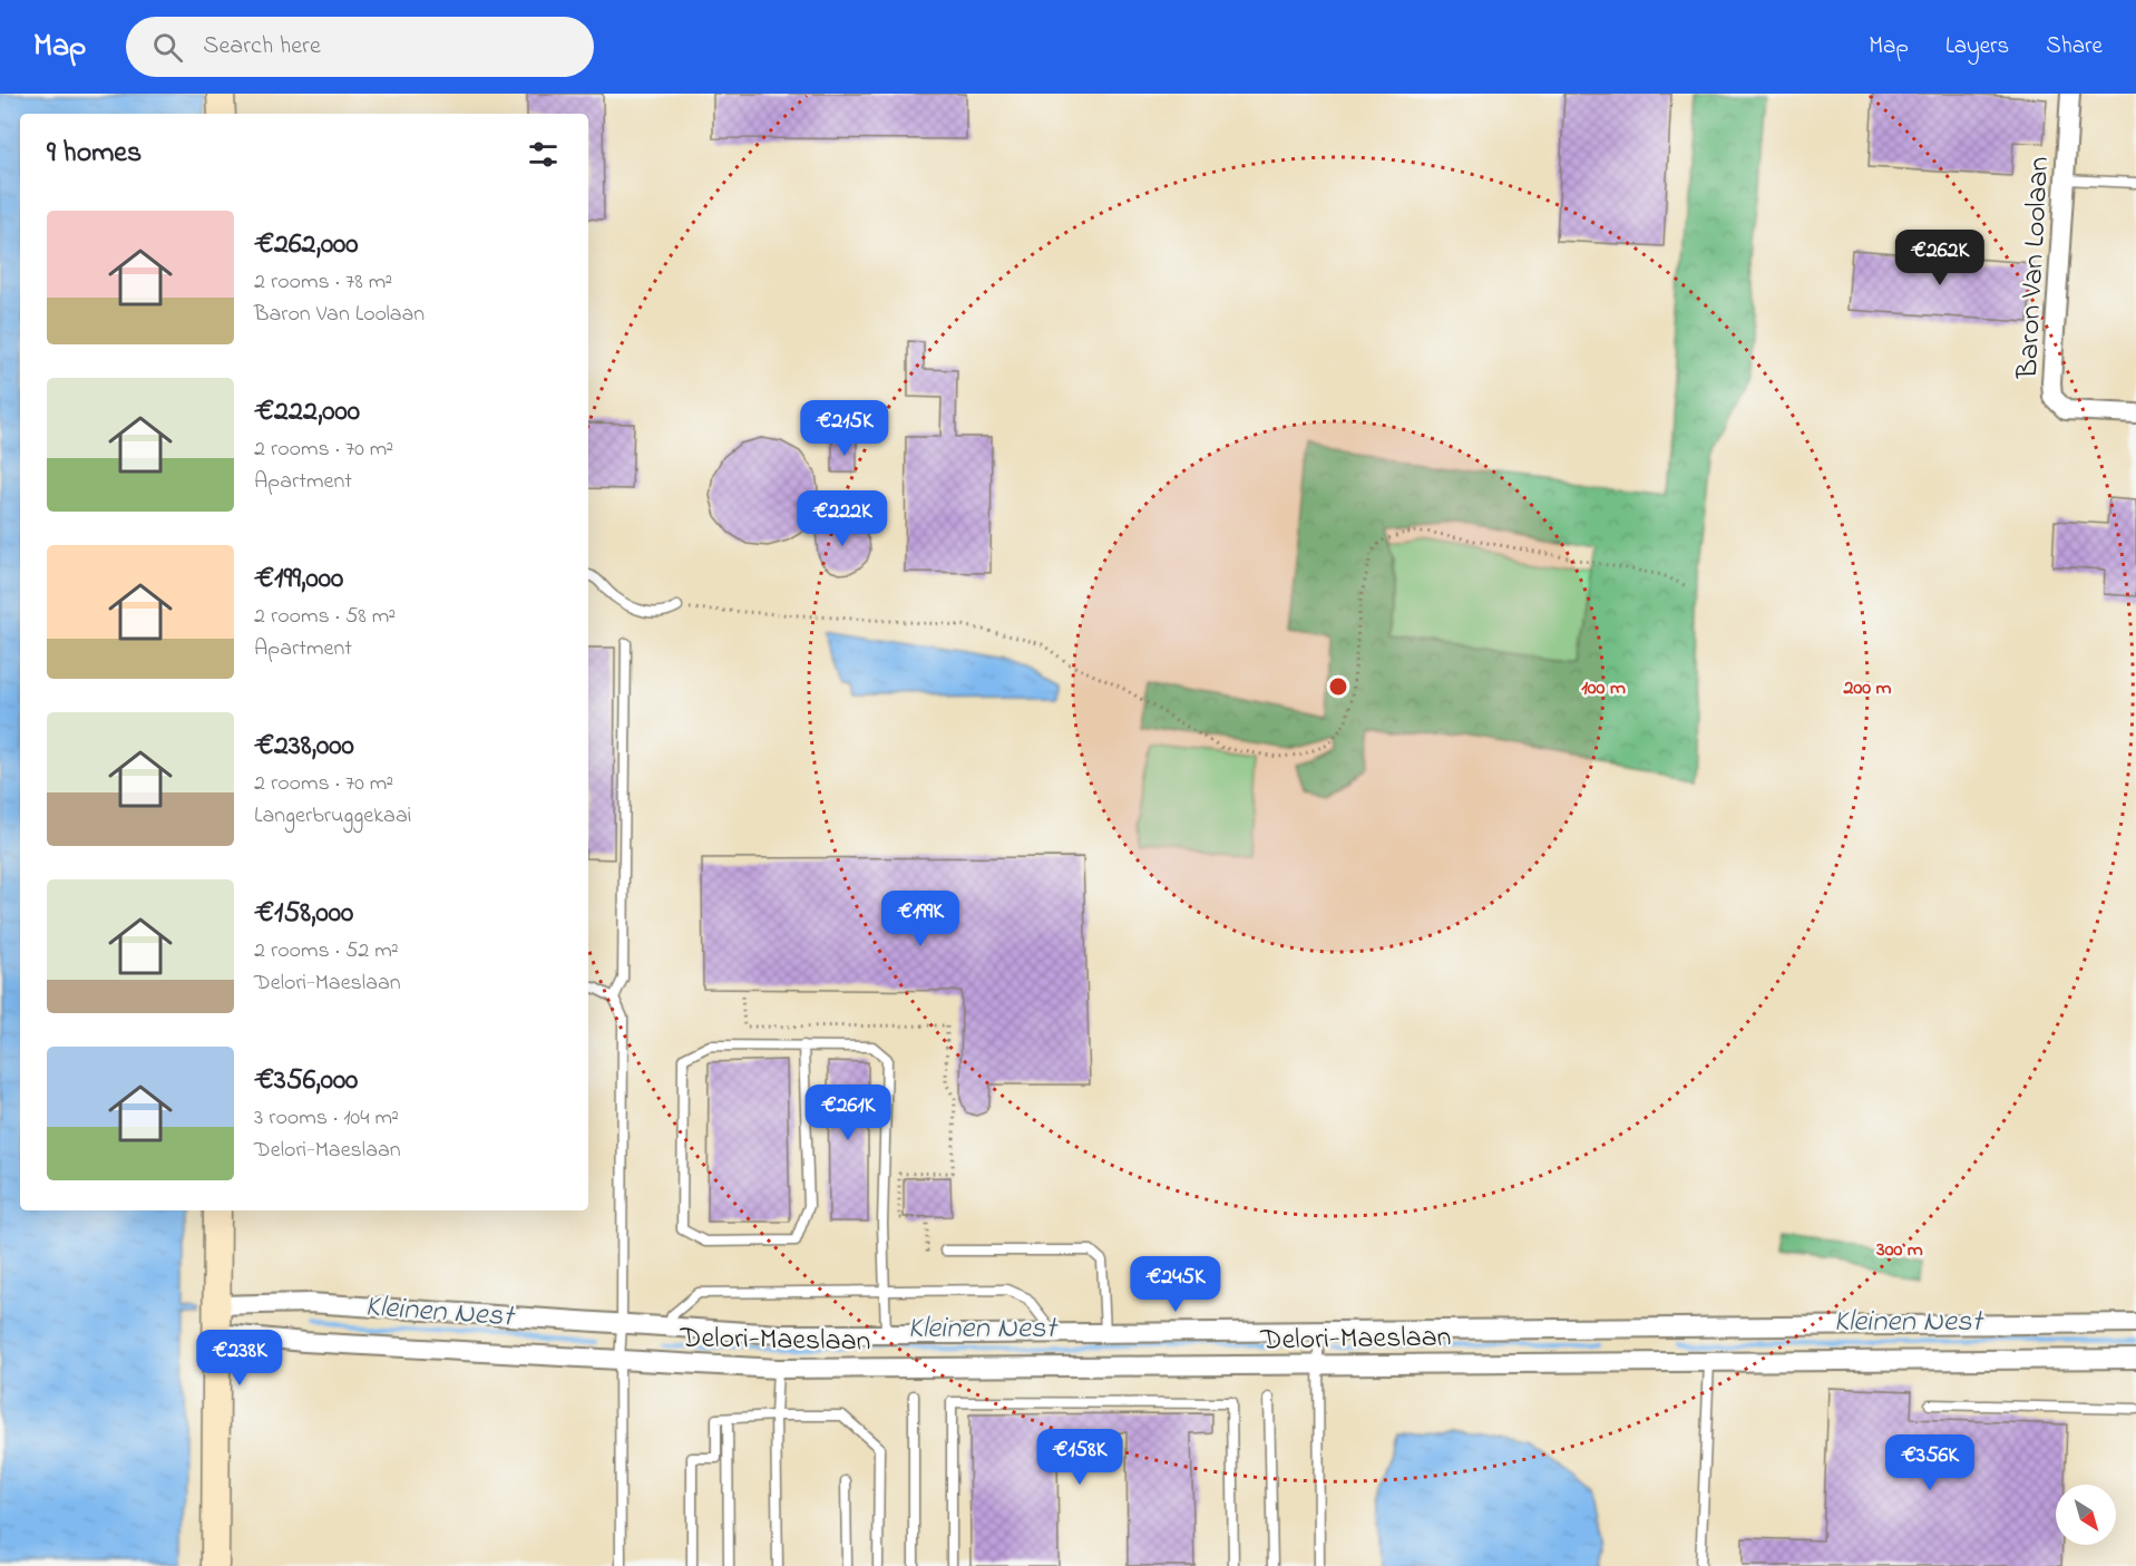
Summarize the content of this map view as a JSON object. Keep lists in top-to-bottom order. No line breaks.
{"streets":{"street":["Baron Van Loolaan","Delori-Maeslaan"]},"water":["Kleinen Nest"],"north":"bottom right","page":{"header":"Map","search":"Search here","nav":["Map","Layers","Share"],"heading":"9 homes","list":[{"name":"€262,000","note":"2 rooms · 78 m² · Baron Van Loolaan"},{"name":"€222,000","note":"2 rooms · 70 m² · Apartment"},{"name":"€199,000","note":"2 rooms · 58 m² · Apartment"},{"name":"€238,000","note":"2 rooms · 70 m² · Langerbruggekaai"},{"name":"€158,000","note":"2 rooms · 52 m² · Delori-Maeslaan"},{"name":"€356,000","note":"3 rooms · 104 m² · Delori-Maeslaan"}],"price":["€262K","€215K","€222K","€199K","€261K","€245K","€238K","€158K","€356K"]},"rings":["100 m","200 m","300 m"]}
